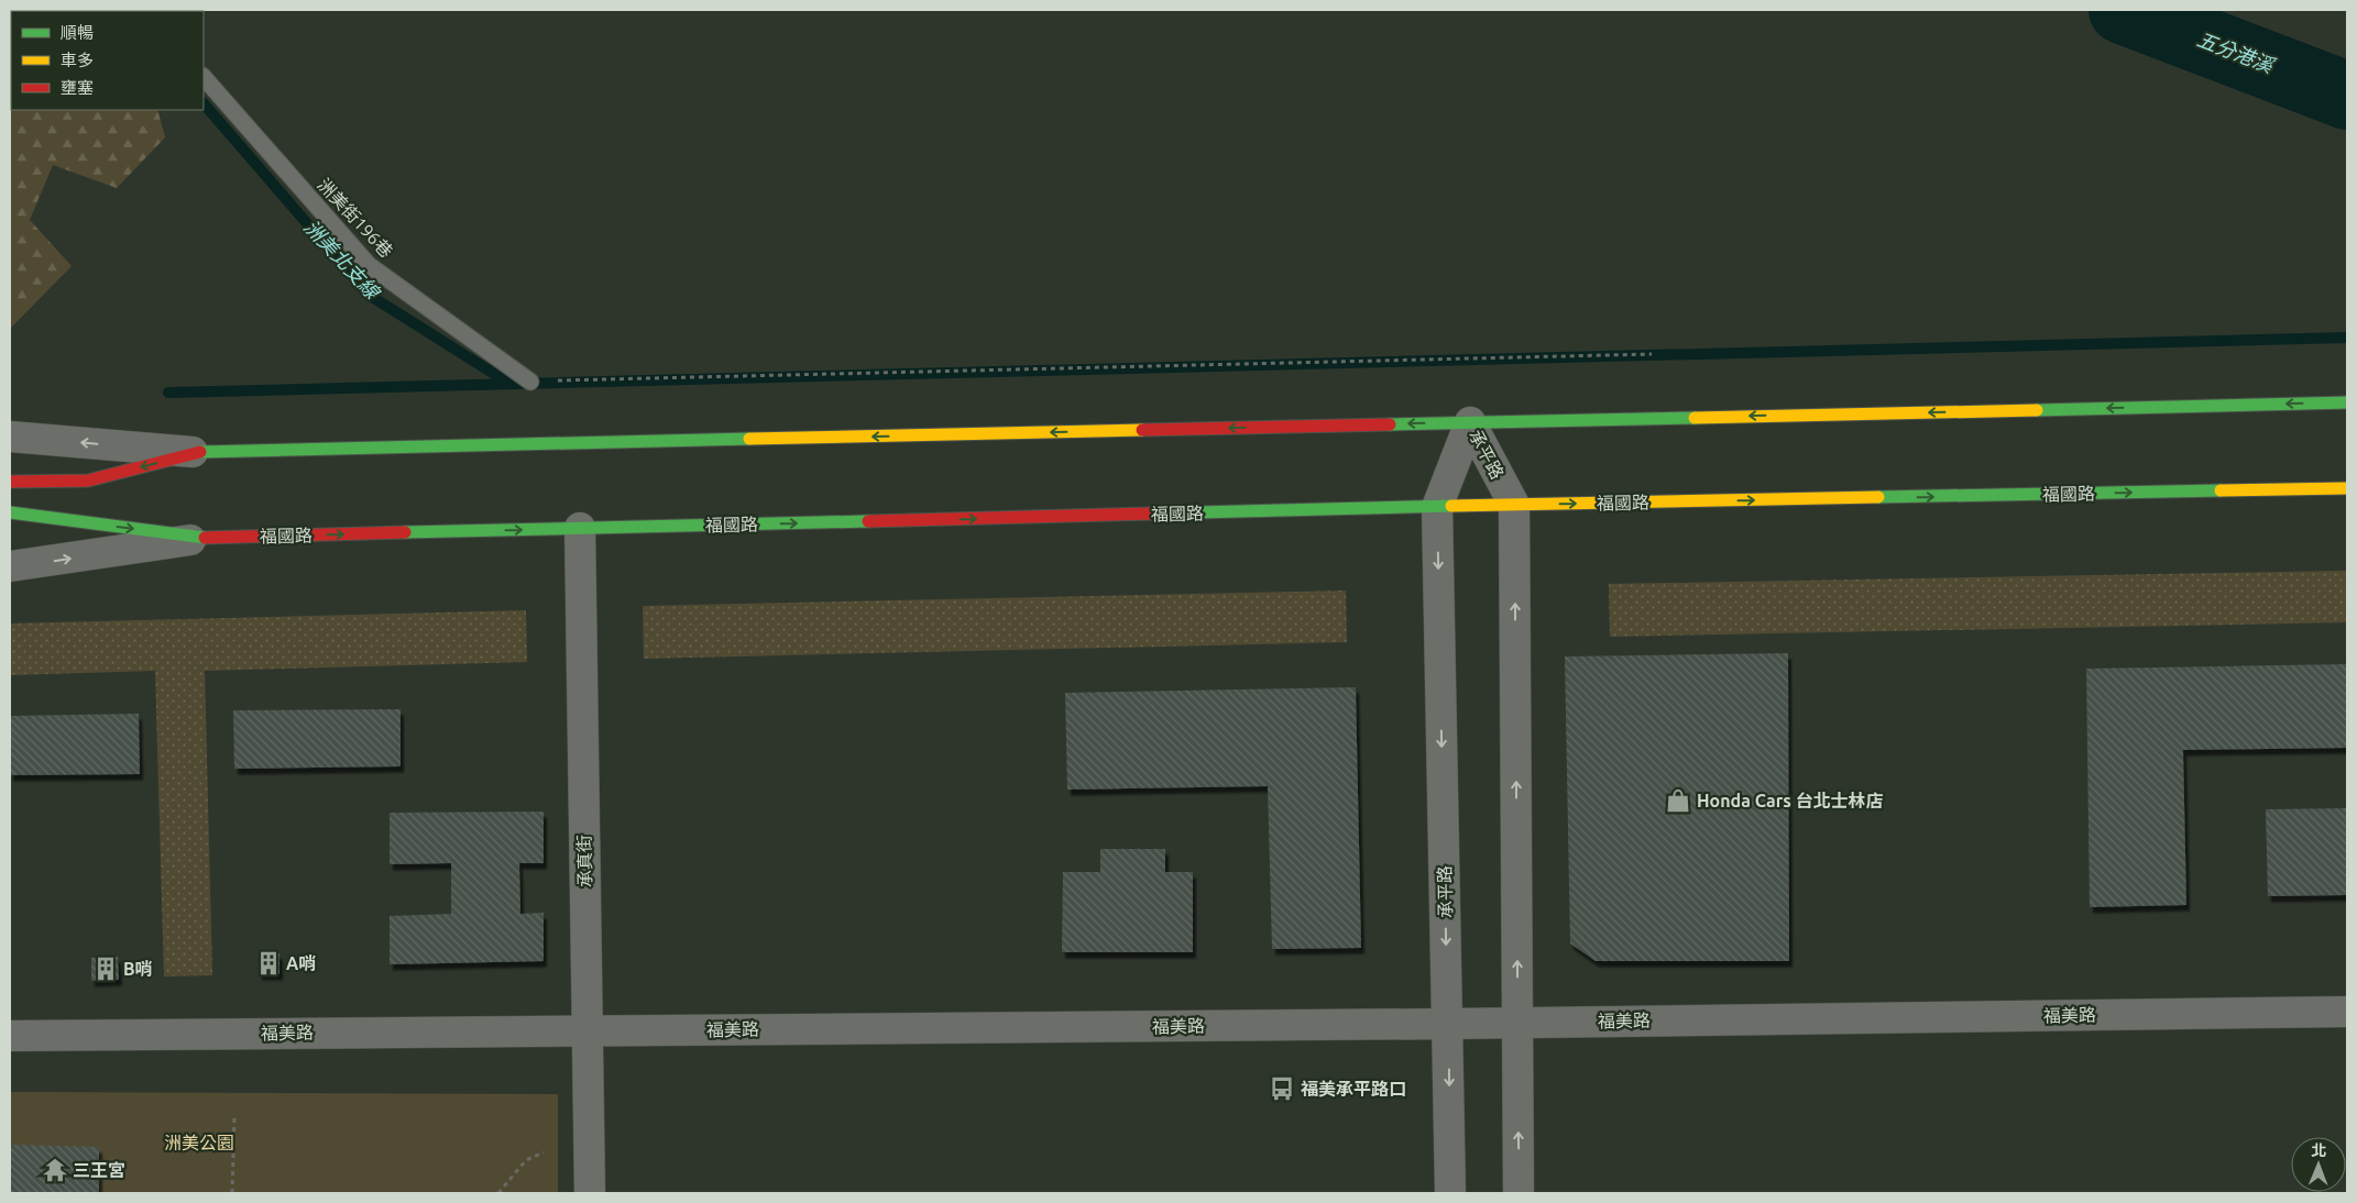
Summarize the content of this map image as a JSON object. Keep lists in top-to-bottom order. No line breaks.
{"streets":{"main road":["福國路"],"street":["承平路","承真街","福美路"],"lane":["洲美街196巷"]},"crossings":[["承平路","福國路"],["承平路","福美路"],["福國路","承真街"],["承真街","福美路"]],"water":["五分港溪","洲美北支線"],"parks":["洲美公園"],"places":{"shop":["Honda Cars 台北士林店"],"building":["A哨","B哨"],"bus stop":["福美承平路口"],"temple":["三王宮"]},"legend":["順暢","車多","壅塞"],"north":"top"}
